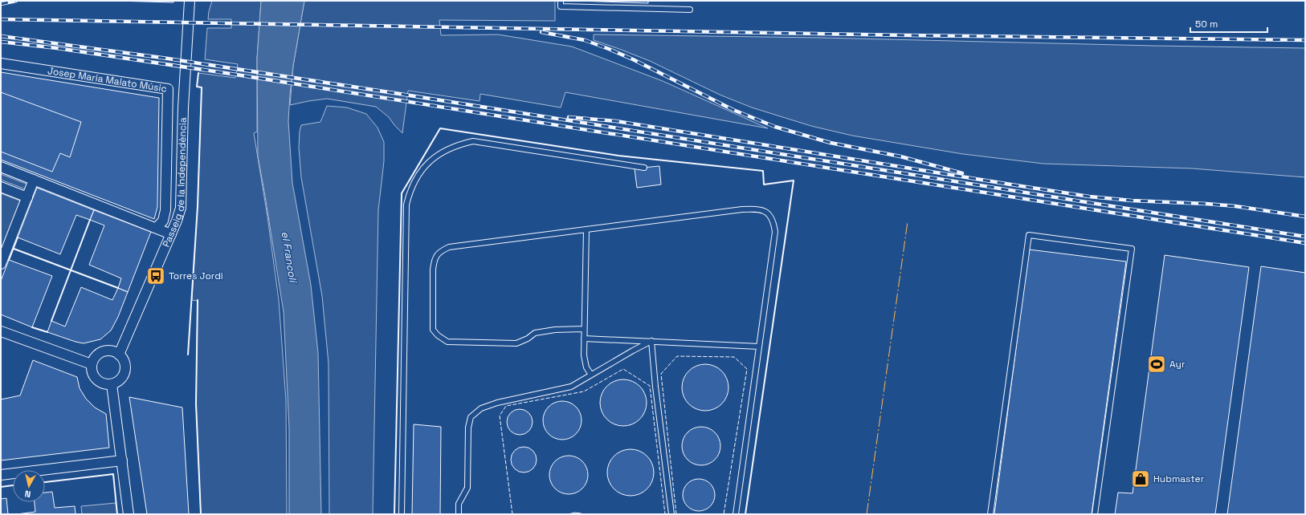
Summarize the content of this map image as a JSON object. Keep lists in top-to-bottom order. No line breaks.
{"streets":{"street":["Josep Maria Malato Músic","Passeig de la Independència"]},"water":["el Francolí"],"places":{"bus stop":["Torres Jordi"],"sports":["Ayr"],"shop":["Hubmaster"]},"scale_bar":"50 m","north":"bottom"}
